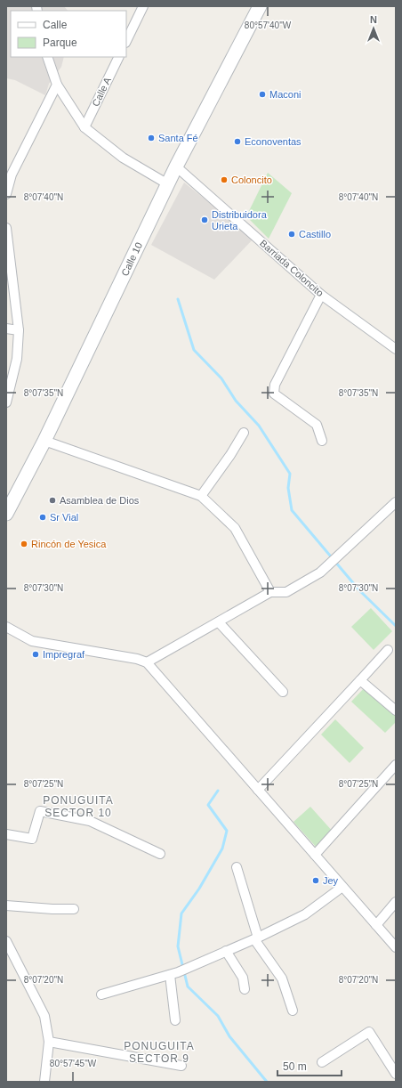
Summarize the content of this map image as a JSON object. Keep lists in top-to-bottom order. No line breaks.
{"streets":{"main road":["Calle 10"],"street":["Calle A","Barriada Coloncito"]},"crossings":[["Calle 10","Barriada Coloncito"]],"districts":["PONUGUITA SECTOR 10","PONUGUITA SECTOR 9"],"places":["Maconi","Santa Fé","Econoventas","Coloncito","Distribuidora Urieta","Castillo","Asamblea de Dios","Sr Vial","Rincón de Yesica","Impregraf","Jey"],"legend":["Calle","Parque"],"scale_bar":"50 m","north":"top","coordinates":["80°57'40\"W","8°07'40\"N","8°07'35\"N","8°07'30\"N","8°07'25\"N","8°07'20\"N","80°57'45\"W"]}
